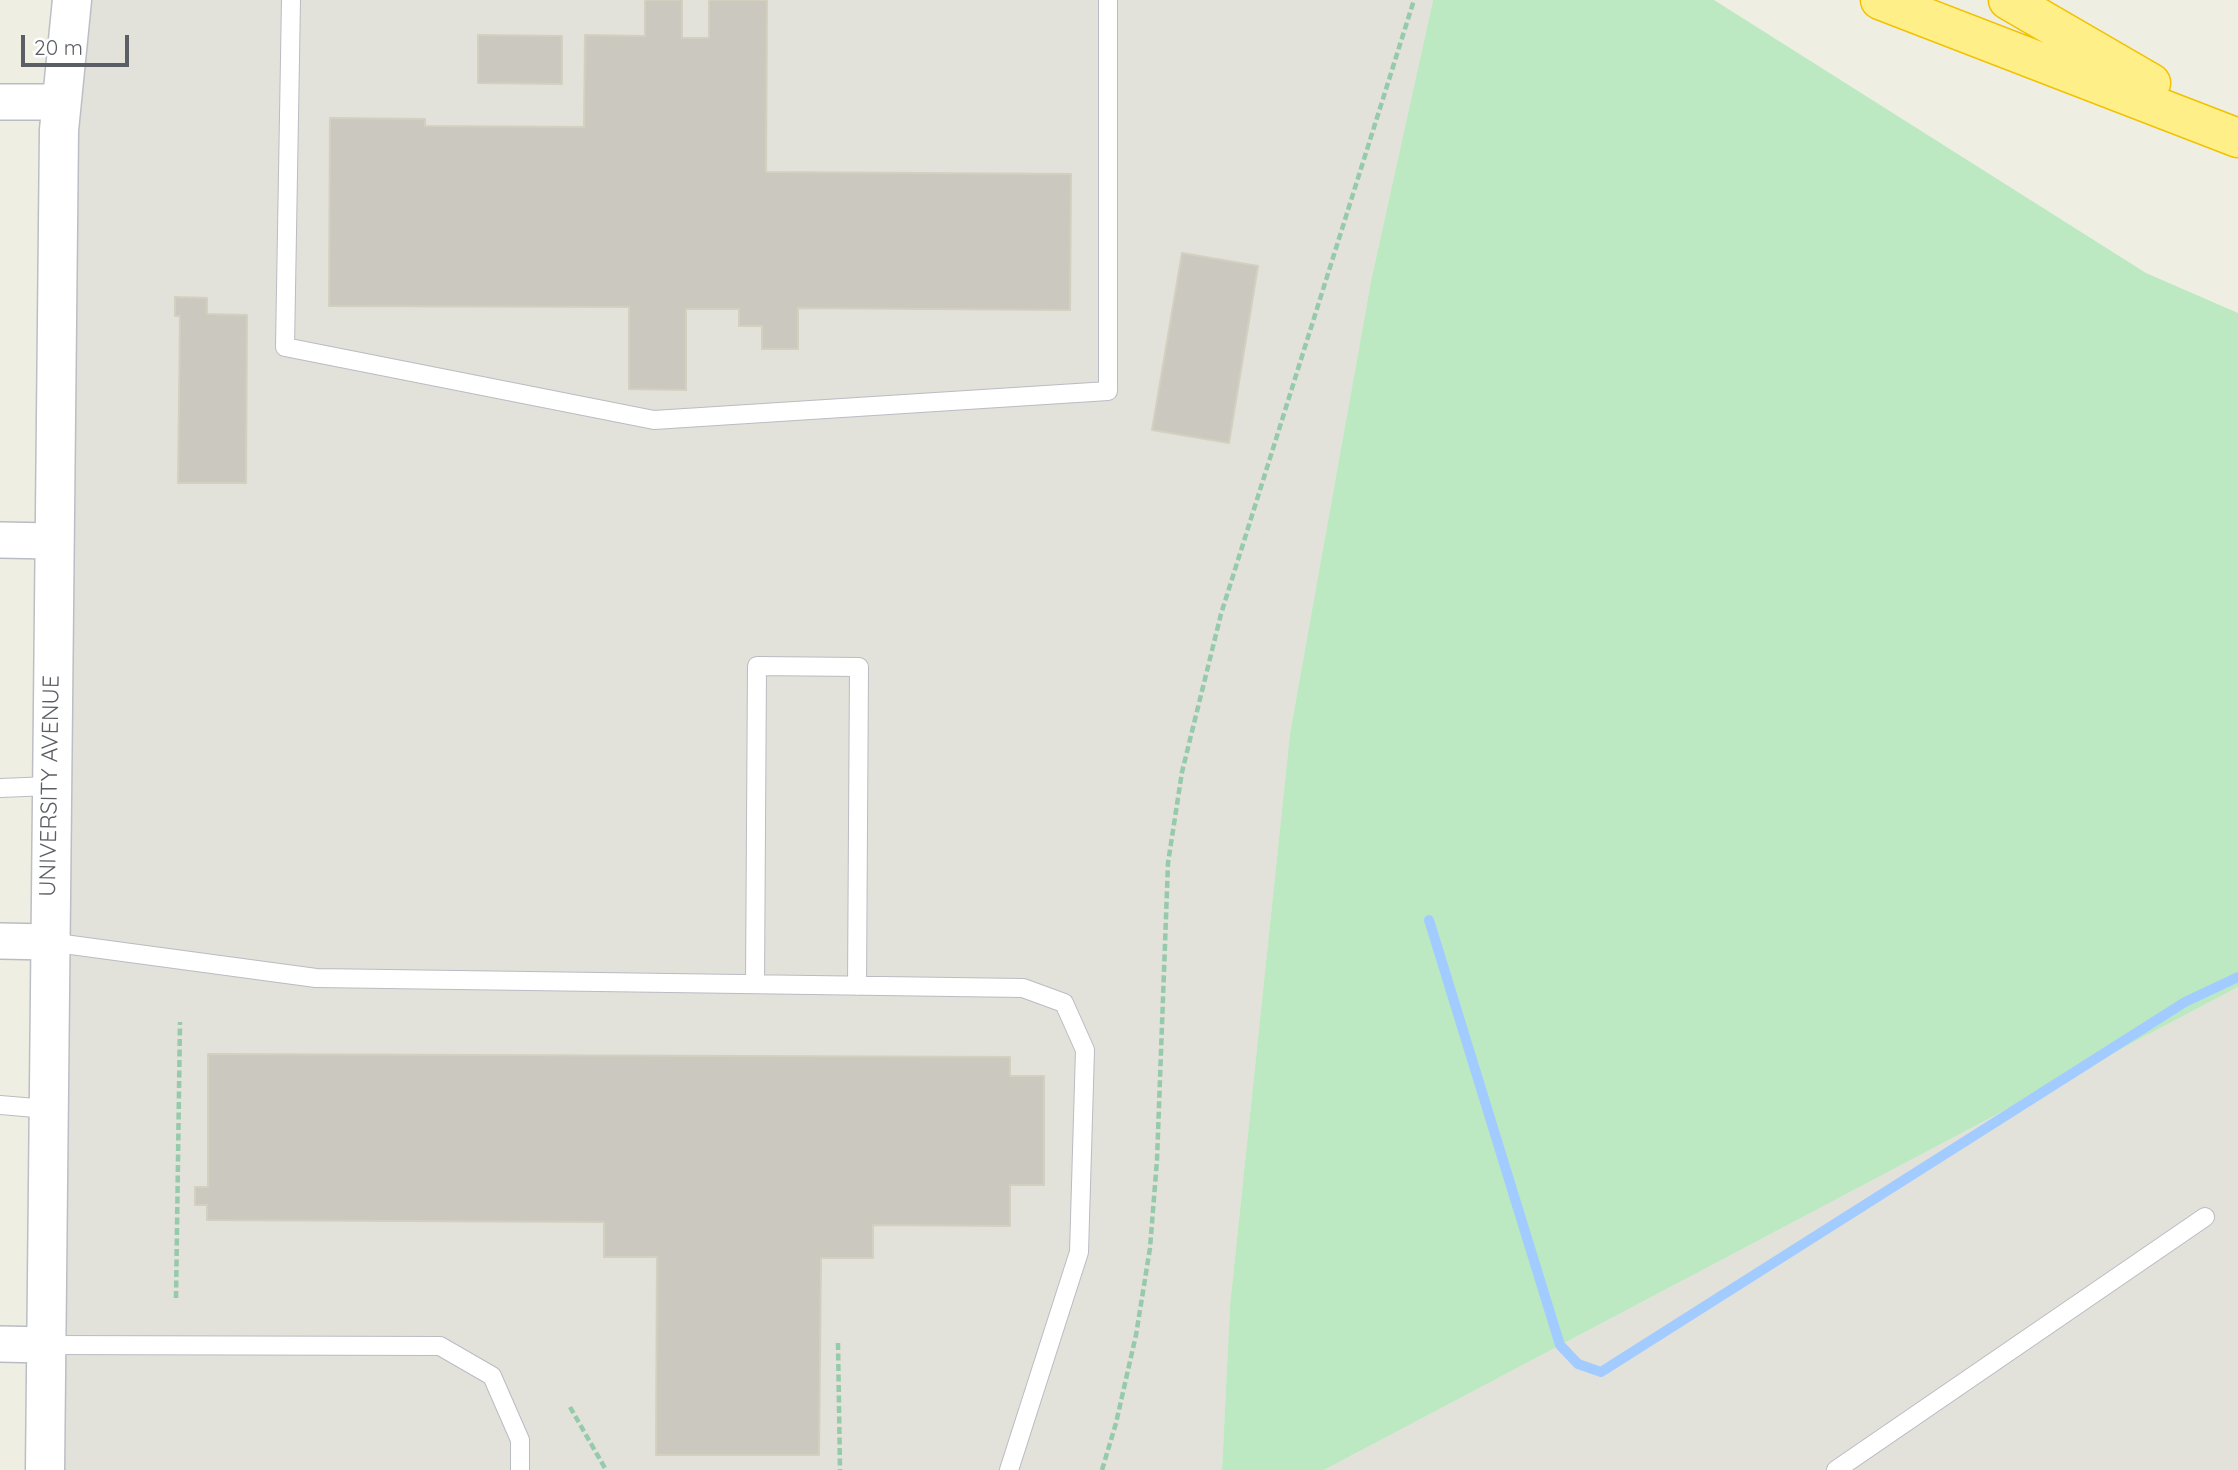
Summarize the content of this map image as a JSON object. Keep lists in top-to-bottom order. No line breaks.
{"streets":{"main road":["UNIVERSITY AVENUE"]},"scale_bar":"20 m"}
